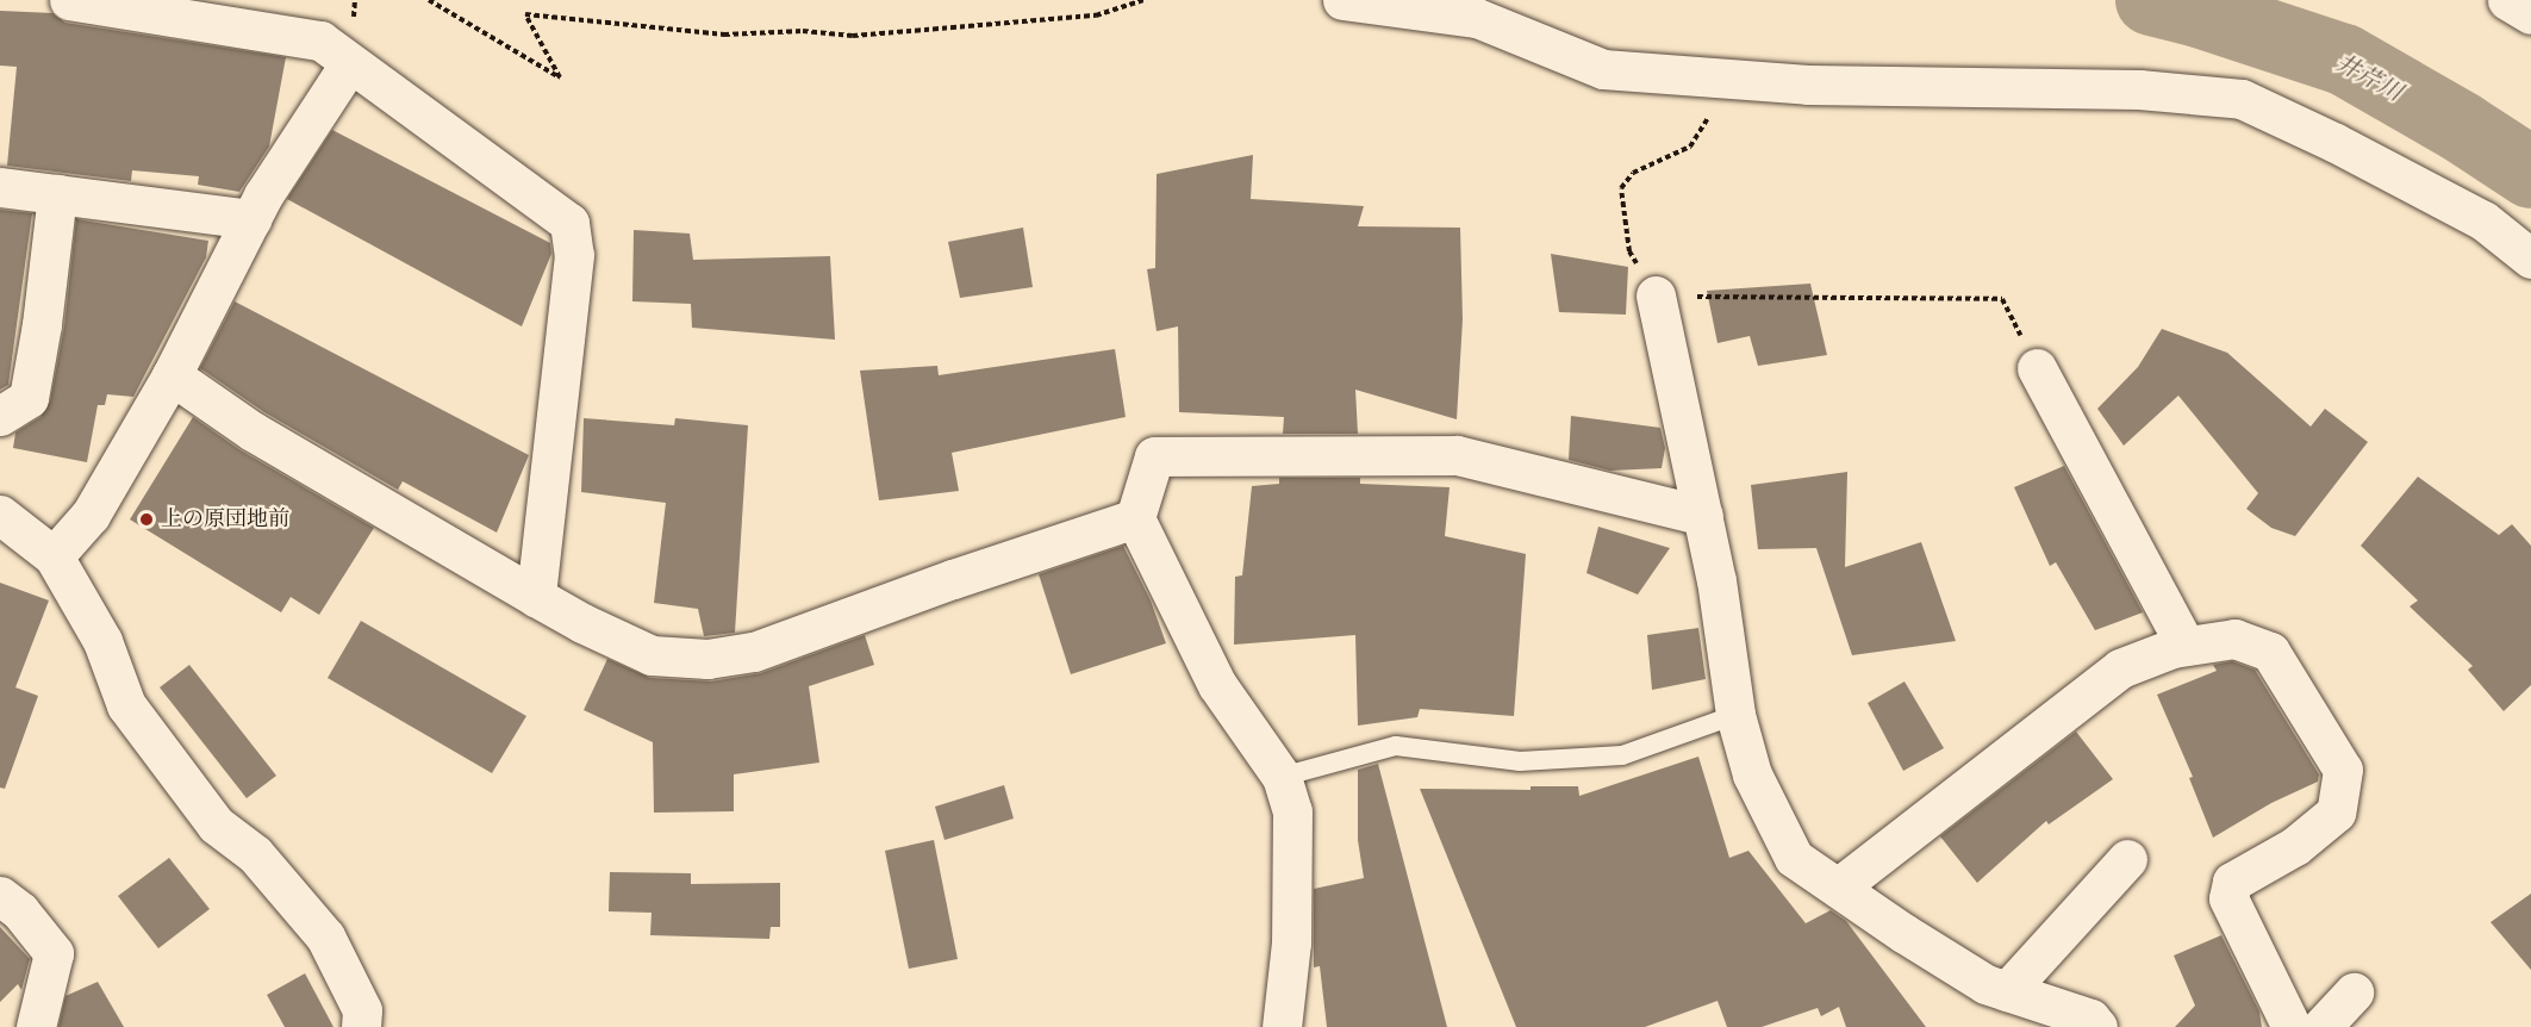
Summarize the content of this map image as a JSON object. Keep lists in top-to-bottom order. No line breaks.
{"water":["井芹川"],"places":["上の原団地前"]}
